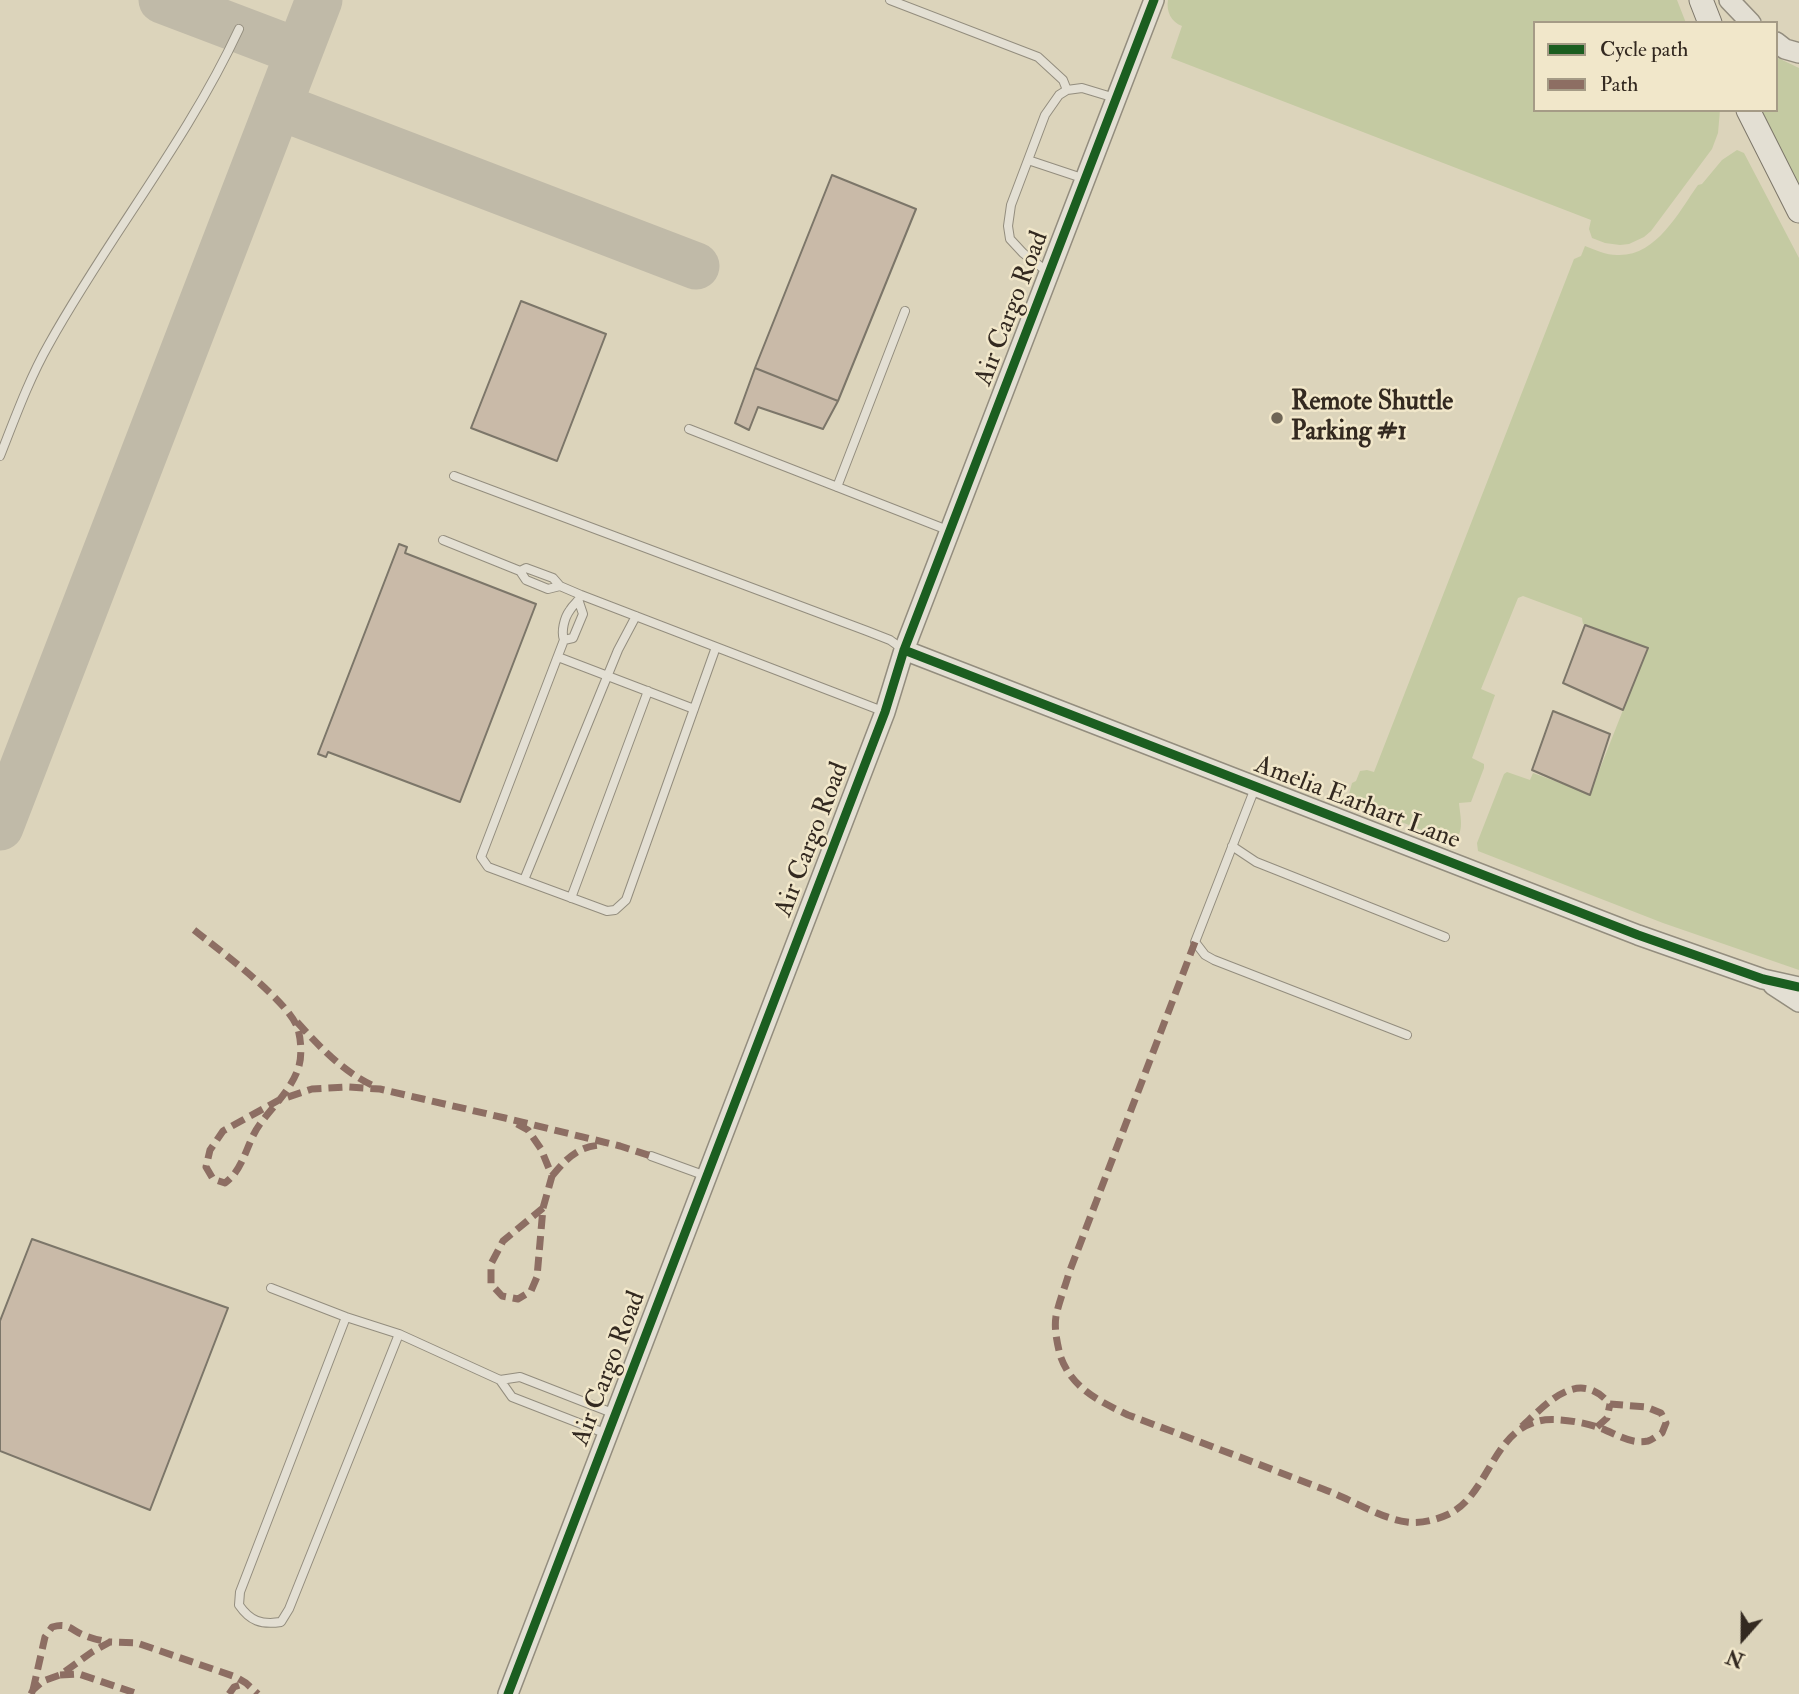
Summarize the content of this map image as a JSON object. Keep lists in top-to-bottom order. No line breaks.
{"streets":{"street":["Air Cargo Road","Amelia Earhart Lane"]},"crossings":[["Air Cargo Road","Amelia Earhart Lane"]],"places":["Remote Shuttle Parking #1"],"legend":["Cycle path","Path"],"north":"bottom"}
